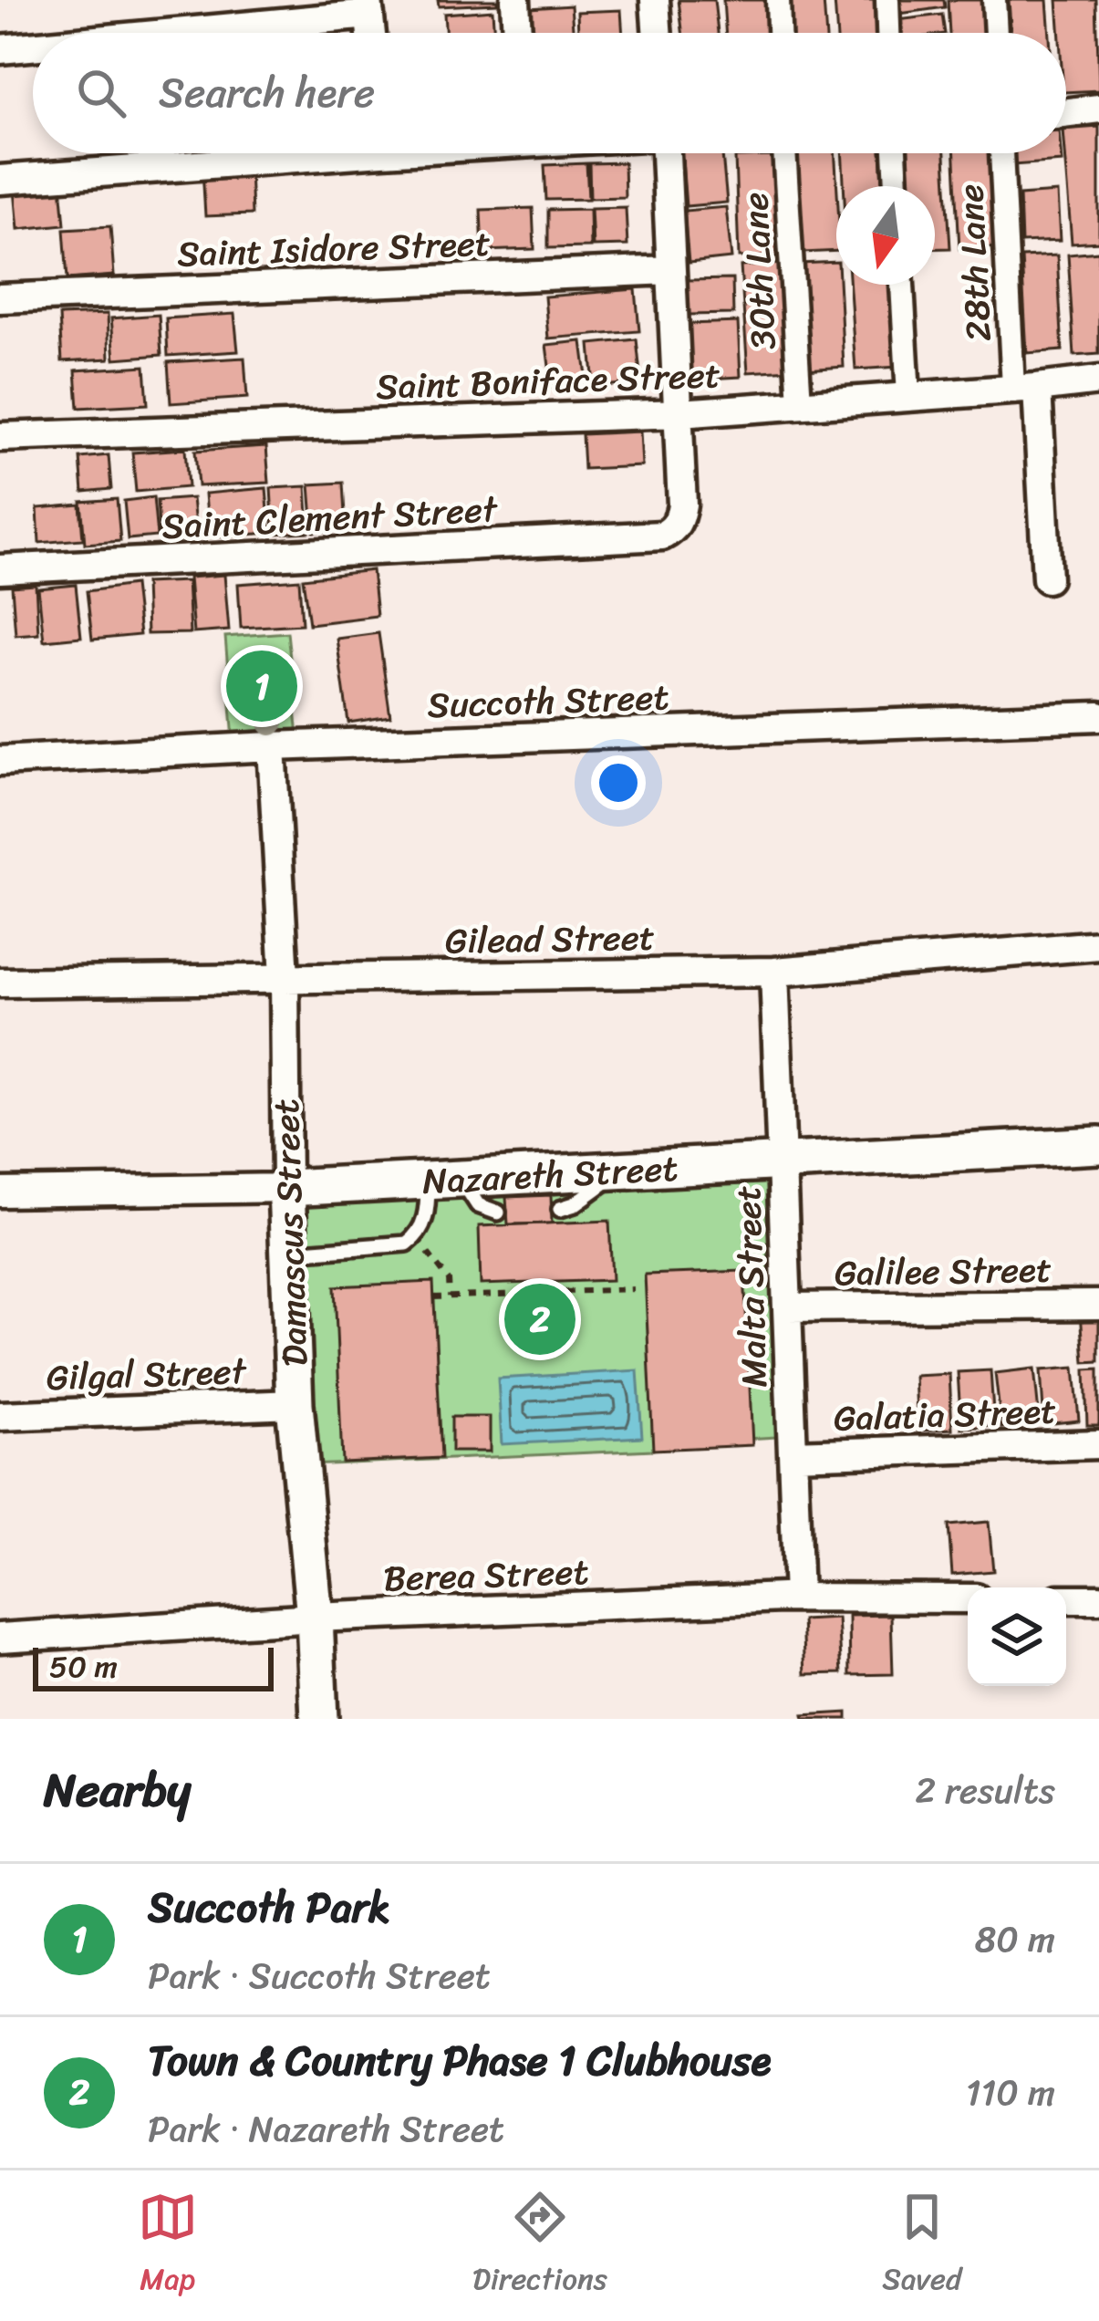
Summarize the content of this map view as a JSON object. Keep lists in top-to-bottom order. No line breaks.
{"streets":{"street":["Saint Isidore Street","28th Lane","30th Lane","Saint Boniface Street","Saint Clement Street","Succoth Street","Gilead Street","Nazareth Street","Damascus Street","Galilee Street","Malta Street","Gilgal Street","Galatia Street","Berea Street"]},"crossings":[["28th Lane","Saint Boniface Street"],["30th Lane","Saint Boniface Street"],["Saint Boniface Street","Saint Clement Street"],["Succoth Street","Damascus Street"],["Gilead Street","Damascus Street"],["Gilead Street","Malta Street"],["Nazareth Street","Damascus Street"],["Nazareth Street","Malta Street"],["Damascus Street","Gilgal Street"],["Damascus Street","Berea Street"],["Galilee Street","Malta Street"],["Malta Street","Galatia Street"],["Malta Street","Berea Street"]],"scale_bar":"50 m","north":"bottom","page":{"search":"Search here","pins":["1","2"],"scale":"50 m","heading":["Nearby","2 results"],"list":[{"mark":"1","name":"Succoth Park","note":"Park · Succoth Street","value":"80 m"},{"mark":"2","name":"Town & Country Phase 1 Clubhouse","note":"Park · Nazareth Street","value":"110 m"}],"nav":["Map","Directions","Saved"]}}
